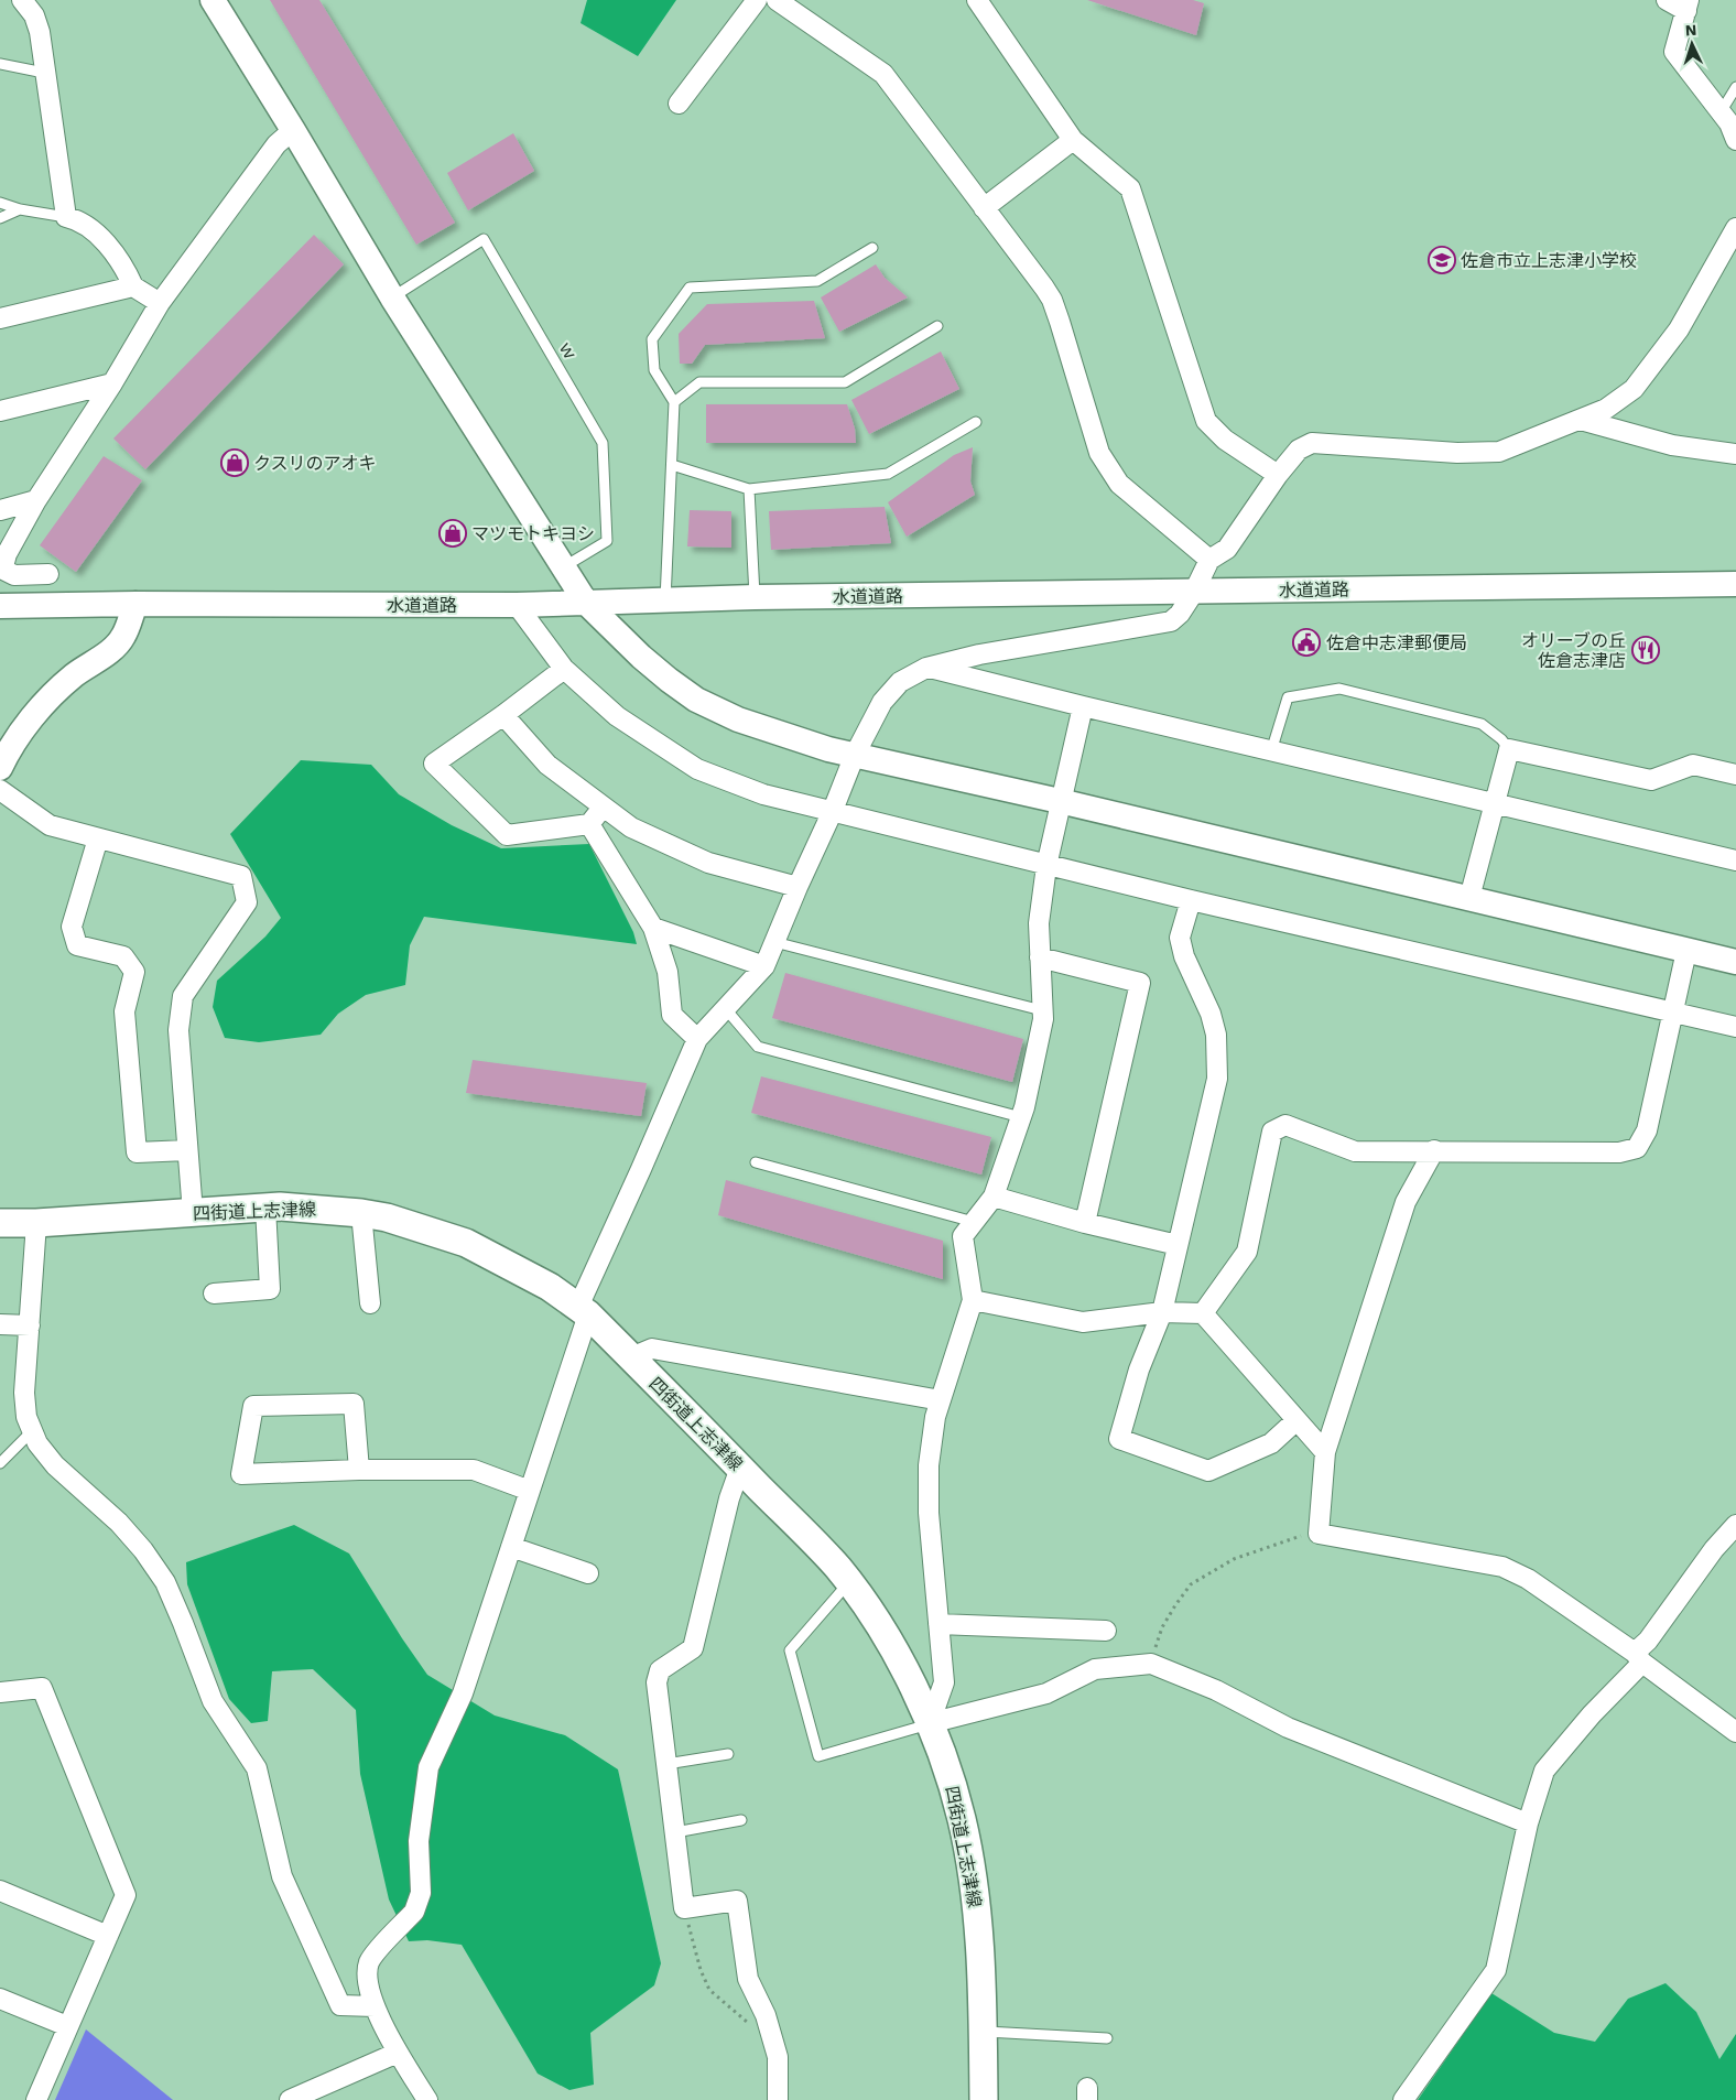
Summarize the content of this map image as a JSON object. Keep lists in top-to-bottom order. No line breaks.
{"streets":{"main road":["四街道上志津線"],"street":["水道道路"],"lane":["ｗ"]},"places":{"school or university":["佐倉市立上志津小学校"],"shop":["クスリのアオキ","マツモトキヨシ"],"public building":["佐倉中志津郵便局"],"restaurant":["オリーブの丘 佐倉志津店"]},"north":"top"}
